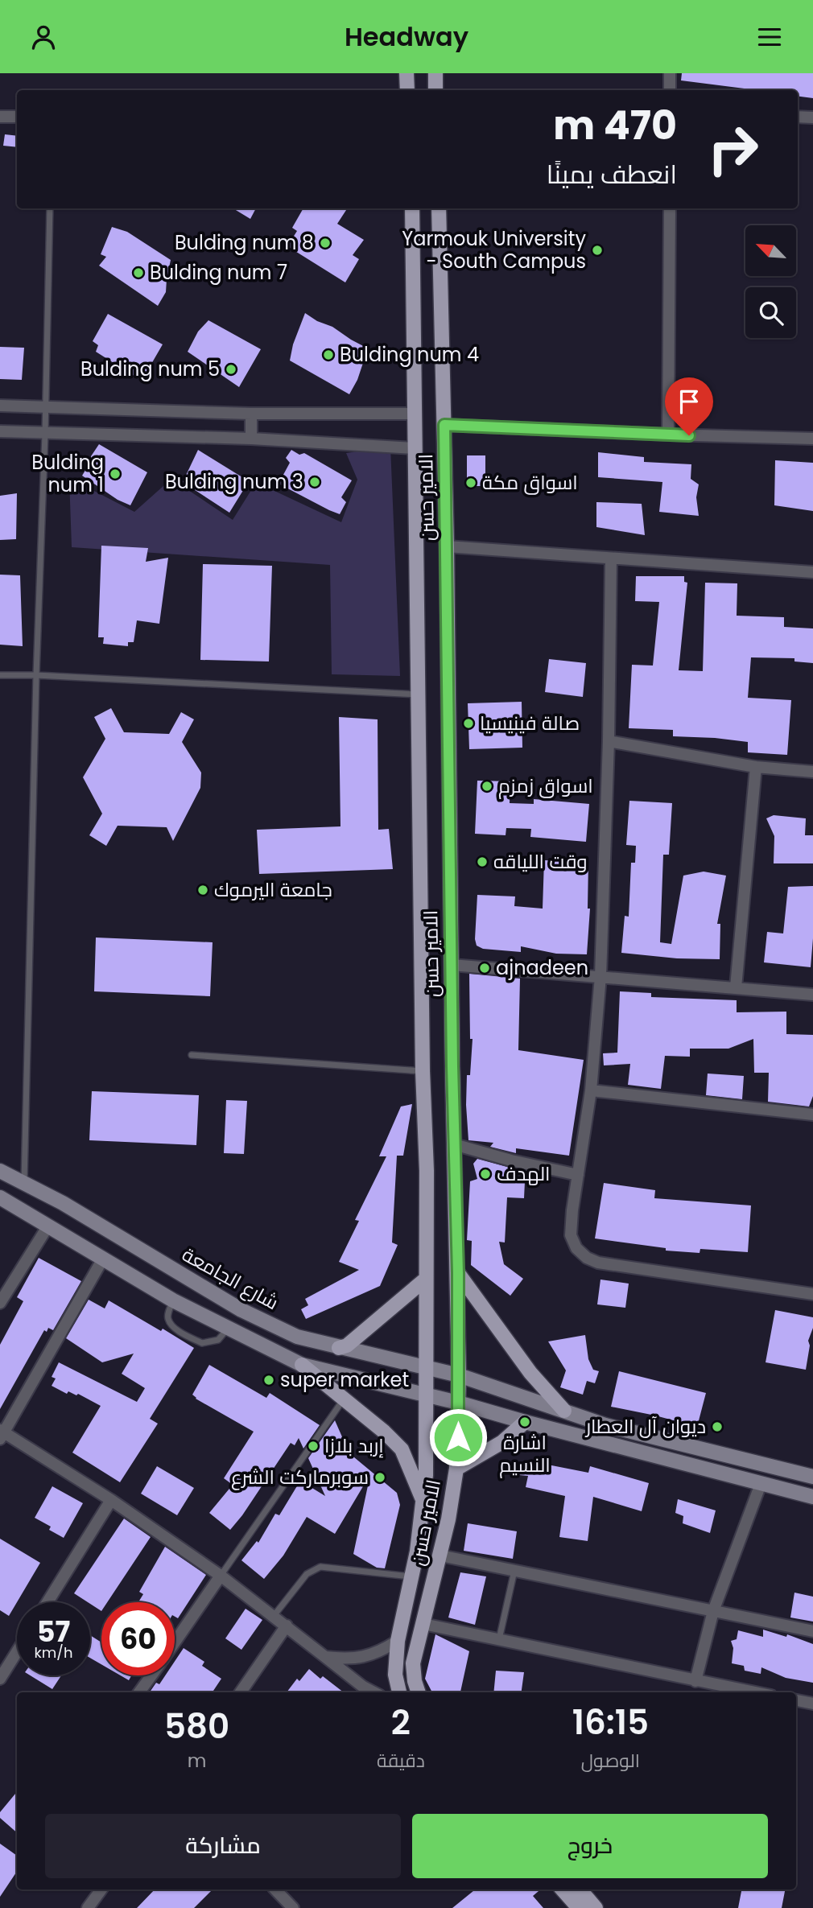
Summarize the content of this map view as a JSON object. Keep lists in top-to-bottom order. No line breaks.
{"streets":{"main road":["الامير حسن","شارع الجامعة"]},"crossings":[["الامير حسن","شارع الجامعة"]],"places":["Bulding num 8","Yarmouk University - South Campus","Bulding num 7","Bulding num 4","Bulding num 5","Bulding num 1","Bulding num 3","اسواق مكة","صالة فينيسيا","اسواق زمزم","وقت اللياقه","جامعة اليرموك","ajnadeen","الهدف","super market","اشارة النسيم","ديوان آل العطار","إربد بلازا","سوبرماركت الشرع"],"north":"top left","page":{"header":"Headway","turn":["470 m","انعطف يمينًا"],"speed":"57 km/h","limit":"60","eta":["16:15","الوصول","2","دقيقة","580","m"],"buttons":["خروج","مشاركة"]}}
